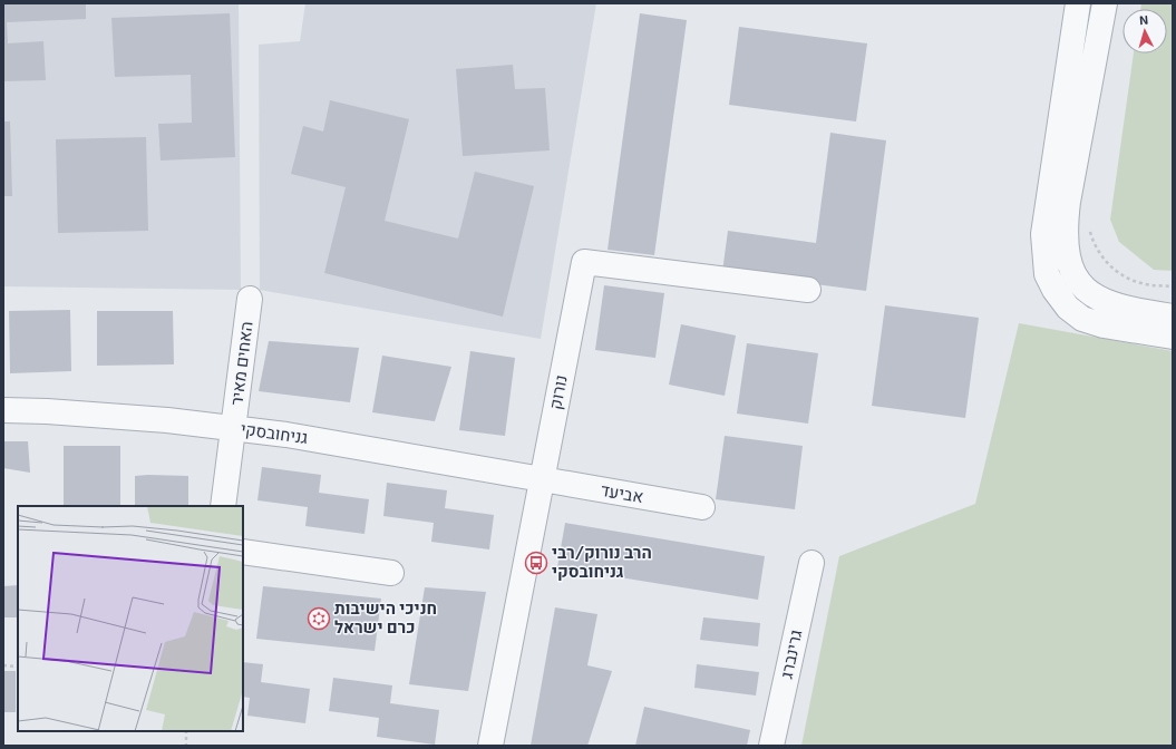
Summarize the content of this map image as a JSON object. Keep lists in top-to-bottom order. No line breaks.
{"streets":{"street":["האחים מאיר","נורוק","גניחובסקי","אביעד","גרינברג"]},"crossings":[["האחים מאיר","גניחובסקי"],["נורוק","גניחובסקי"],["נורוק","אביעד"],["גניחובסקי","אביעד"]],"places":{"bus stop":["הרב נורוק/רבי גניחובסקי"],"synagogue":["חניכי הישיבות כרם ישראל"]},"north":"top"}
